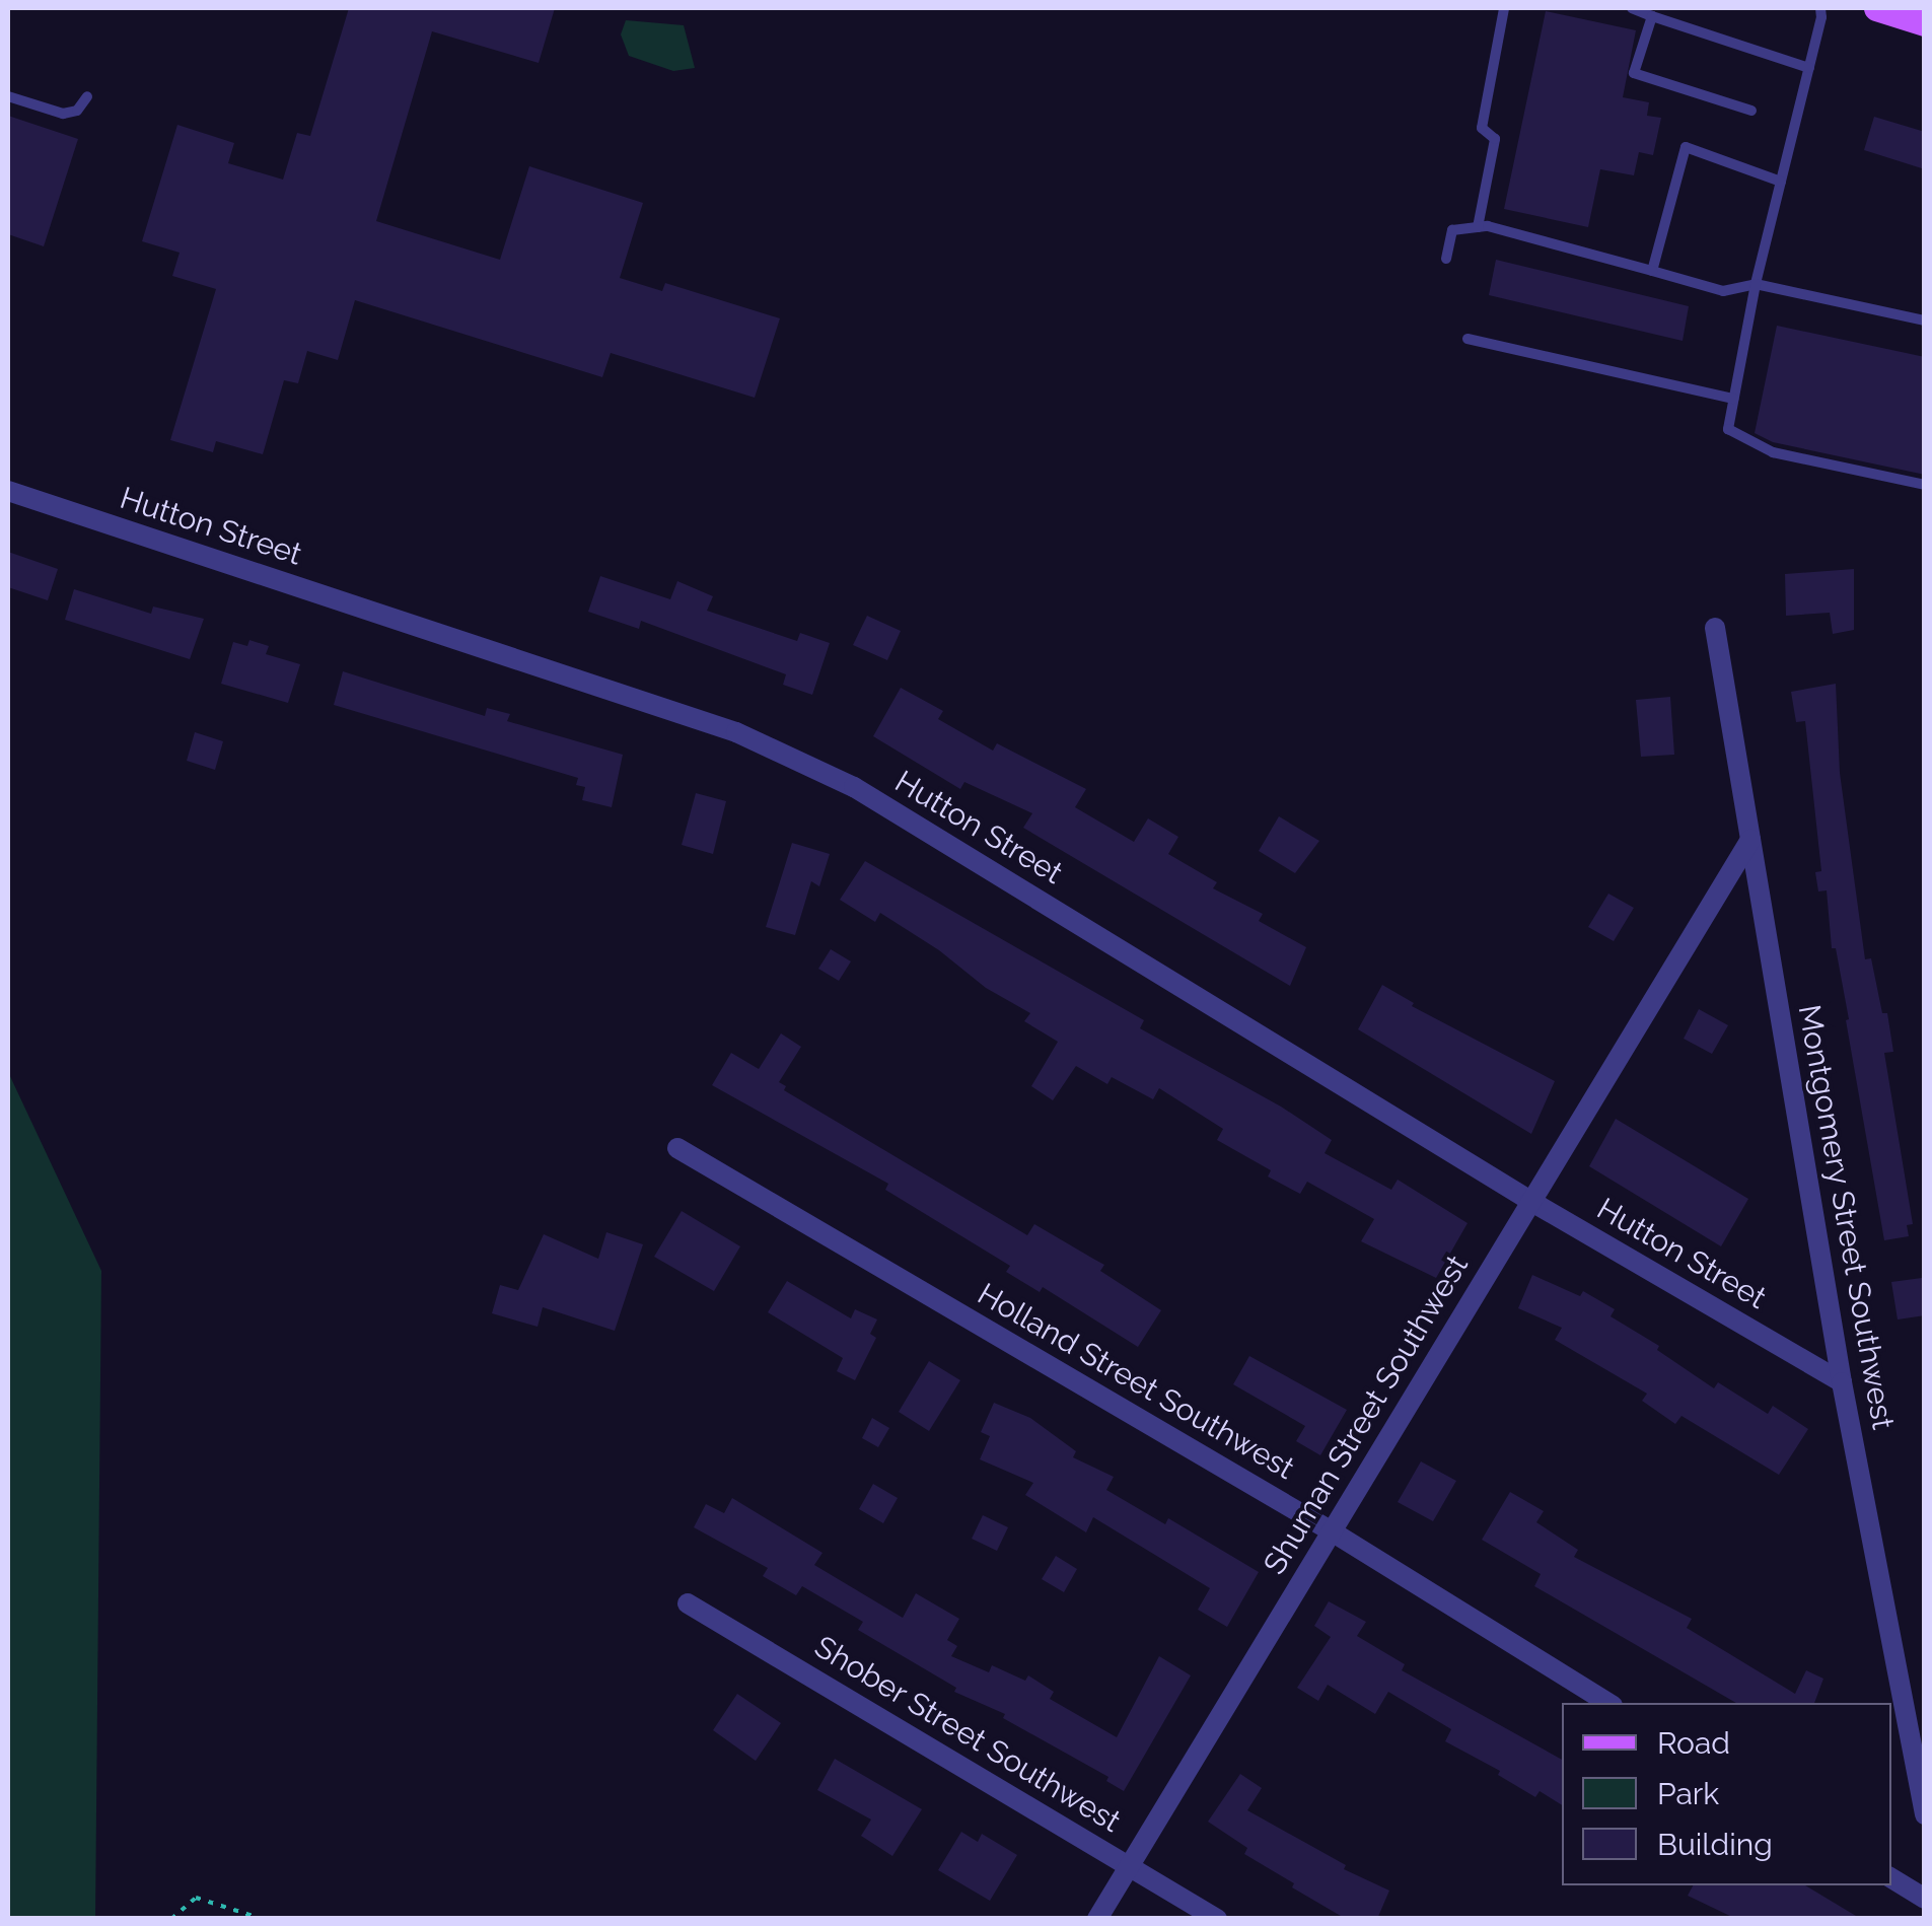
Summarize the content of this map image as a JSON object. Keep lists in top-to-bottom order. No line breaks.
{"streets":{"street":["Hutton Street","Montgomery Street Southwest","Holland Street Southwest","Shuman Street Southwest","Shober Street Southwest"]},"crossings":[["Hutton Street","Montgomery Street Southwest"],["Hutton Street","Shuman Street Southwest"],["Montgomery Street Southwest","Shuman Street Southwest"],["Holland Street Southwest","Shuman Street Southwest"],["Shuman Street Southwest","Shober Street Southwest"]],"legend":["Road","Park","Building"]}
